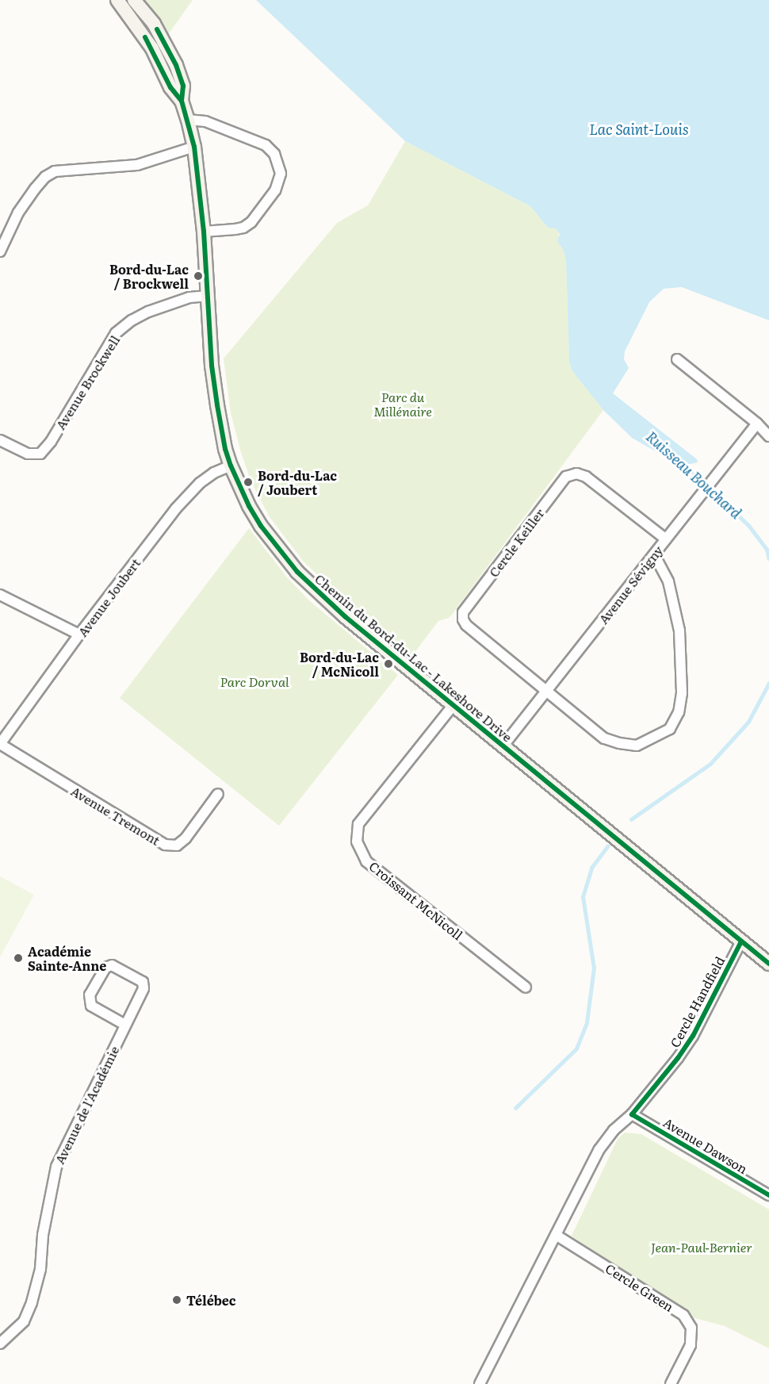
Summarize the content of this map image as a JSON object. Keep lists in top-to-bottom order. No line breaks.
{"streets":{"street":["Avenue Brockwell","Cercle Keiller","Avenue Sévigny","Avenue Joubert","Chemin du Bord-du-Lac - Lakeshore Drive","Avenue Tremont","Croissant McNicoll","Cercle Handfield","Avenue de l'Académie","Avenue Dawson","Cercle Green"]},"crossings":[["Avenue Brockwell","Chemin du Bord-du-Lac - Lakeshore Drive"],["Cercle Keiller","Avenue Sévigny"],["Avenue Sévigny","Chemin du Bord-du-Lac - Lakeshore Drive"],["Avenue Joubert","Chemin du Bord-du-Lac - Lakeshore Drive"],["Avenue Joubert","Avenue Tremont"],["Chemin du Bord-du-Lac - Lakeshore Drive","Croissant McNicoll"],["Chemin du Bord-du-Lac - Lakeshore Drive","Cercle Handfield"],["Cercle Handfield","Avenue Dawson"],["Cercle Handfield","Cercle Green"]],"water":["Lac Saint-Louis","Ruisseau Bouchard"],"parks":["Parc du Millénaire","Parc Dorval","Jean-Paul-Bernier"],"places":["Bord-du-Lac / Brockwell","Bord-du-Lac / Joubert","Bord-du-Lac / McNicoll","Académie Sainte-Anne","Télébec"]}
